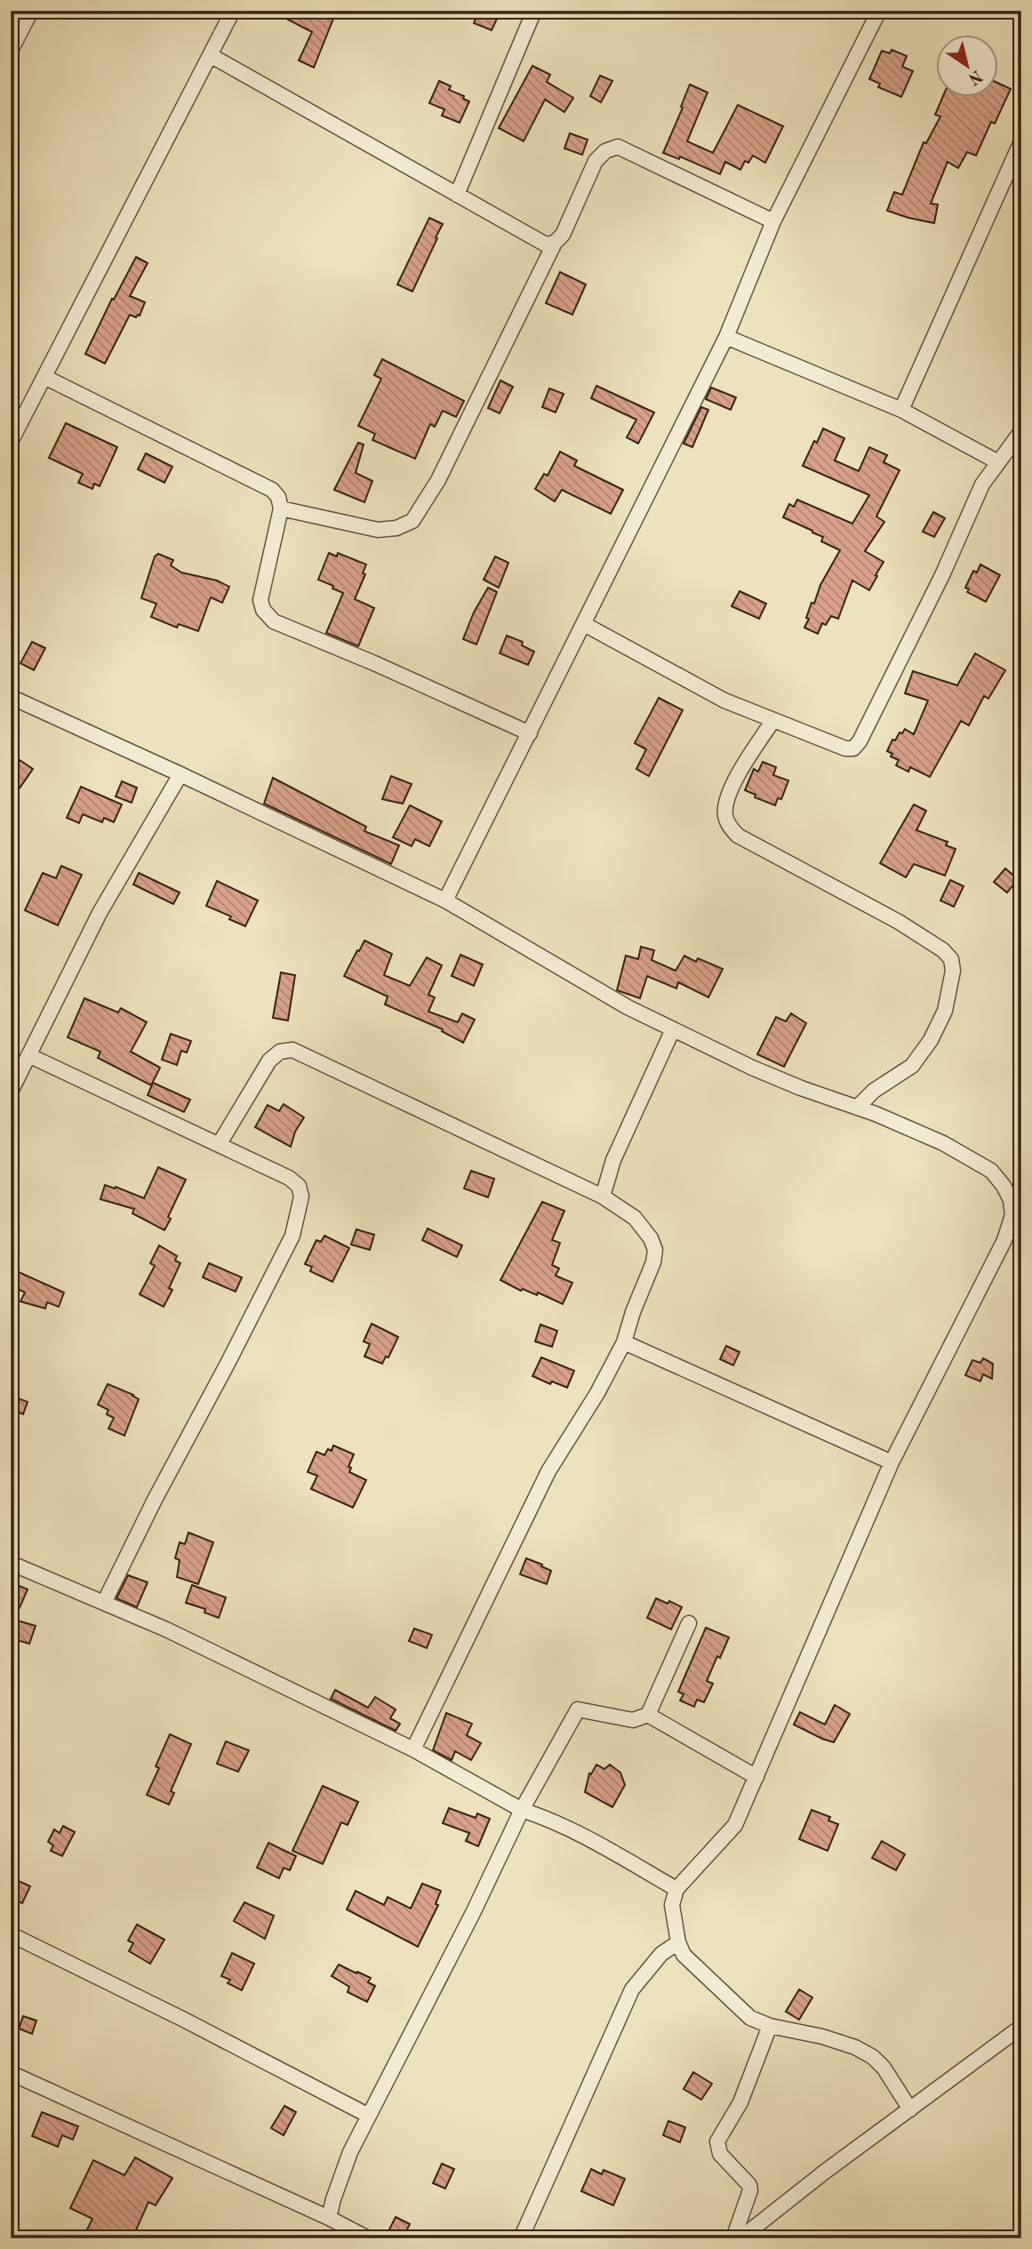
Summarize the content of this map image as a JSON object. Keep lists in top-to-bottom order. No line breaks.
{"north":"bottom right"}
